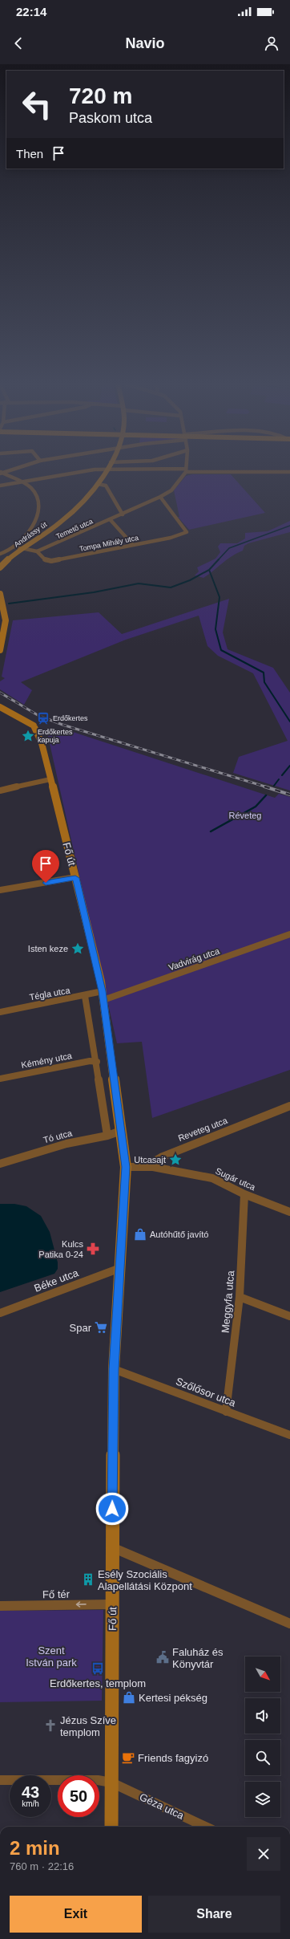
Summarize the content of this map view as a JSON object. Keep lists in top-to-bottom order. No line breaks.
{"streets":{"main road":["Andrássy út","Fő út"],"street":["Temető utca","Tompa Mihály utca","Vadvirág utca","Tégla utca","Kémény utca","Reveteg utca","Tó utca","Sugár utca","Béke utca","Meggyfa utca","Szőlősor utca","Fő tér","Géza utca"]},"crossings":[["Temető utca","Andrássy út"],["Temető utca","Tompa Mihály utca"],["Fő út","Vadvirág utca"],["Fő út","Tégla utca"],["Fő út","Tó utca"],["Fő út","Béke utca"],["Fő út","Szőlősor utca"],["Fő út","Fő tér"],["Fő út","Géza utca"],["Reveteg utca","Sugár utca"],["Sugár utca","Meggyfa utca"],["Meggyfa utca","Szőlősor utca"]],"one_way":["Fő tér"],"parks":["Réveteg","Szent István park"],"places":{"station":["Erdőkertes"],"place":["Erdőkertes kapuja","Isten keze","Utcasajt"],"shop":["Autóhűtő javító","Kertesi pékség"],"pharmacy":["Kulcs Patika 0-24"],"supermarket":["Spar"],"building":["Esély Szociális Alapellátási Központ"],"public building":["Faluház és Könyvtár"],"bus stop":["Erdőkertes, templom"],"church":["Jézus Szíve templom"],"cafe":["Friends fagyizó"]},"north":"bottom right","page":{"status":"22:14","header":"Navio","turn":["720 m","Paskom utca"],"then":"Then","speed":"43 km/h","limit":"50","heading":["2 min","760 m · 22:16"],"buttons":["Exit","Share"]}}
